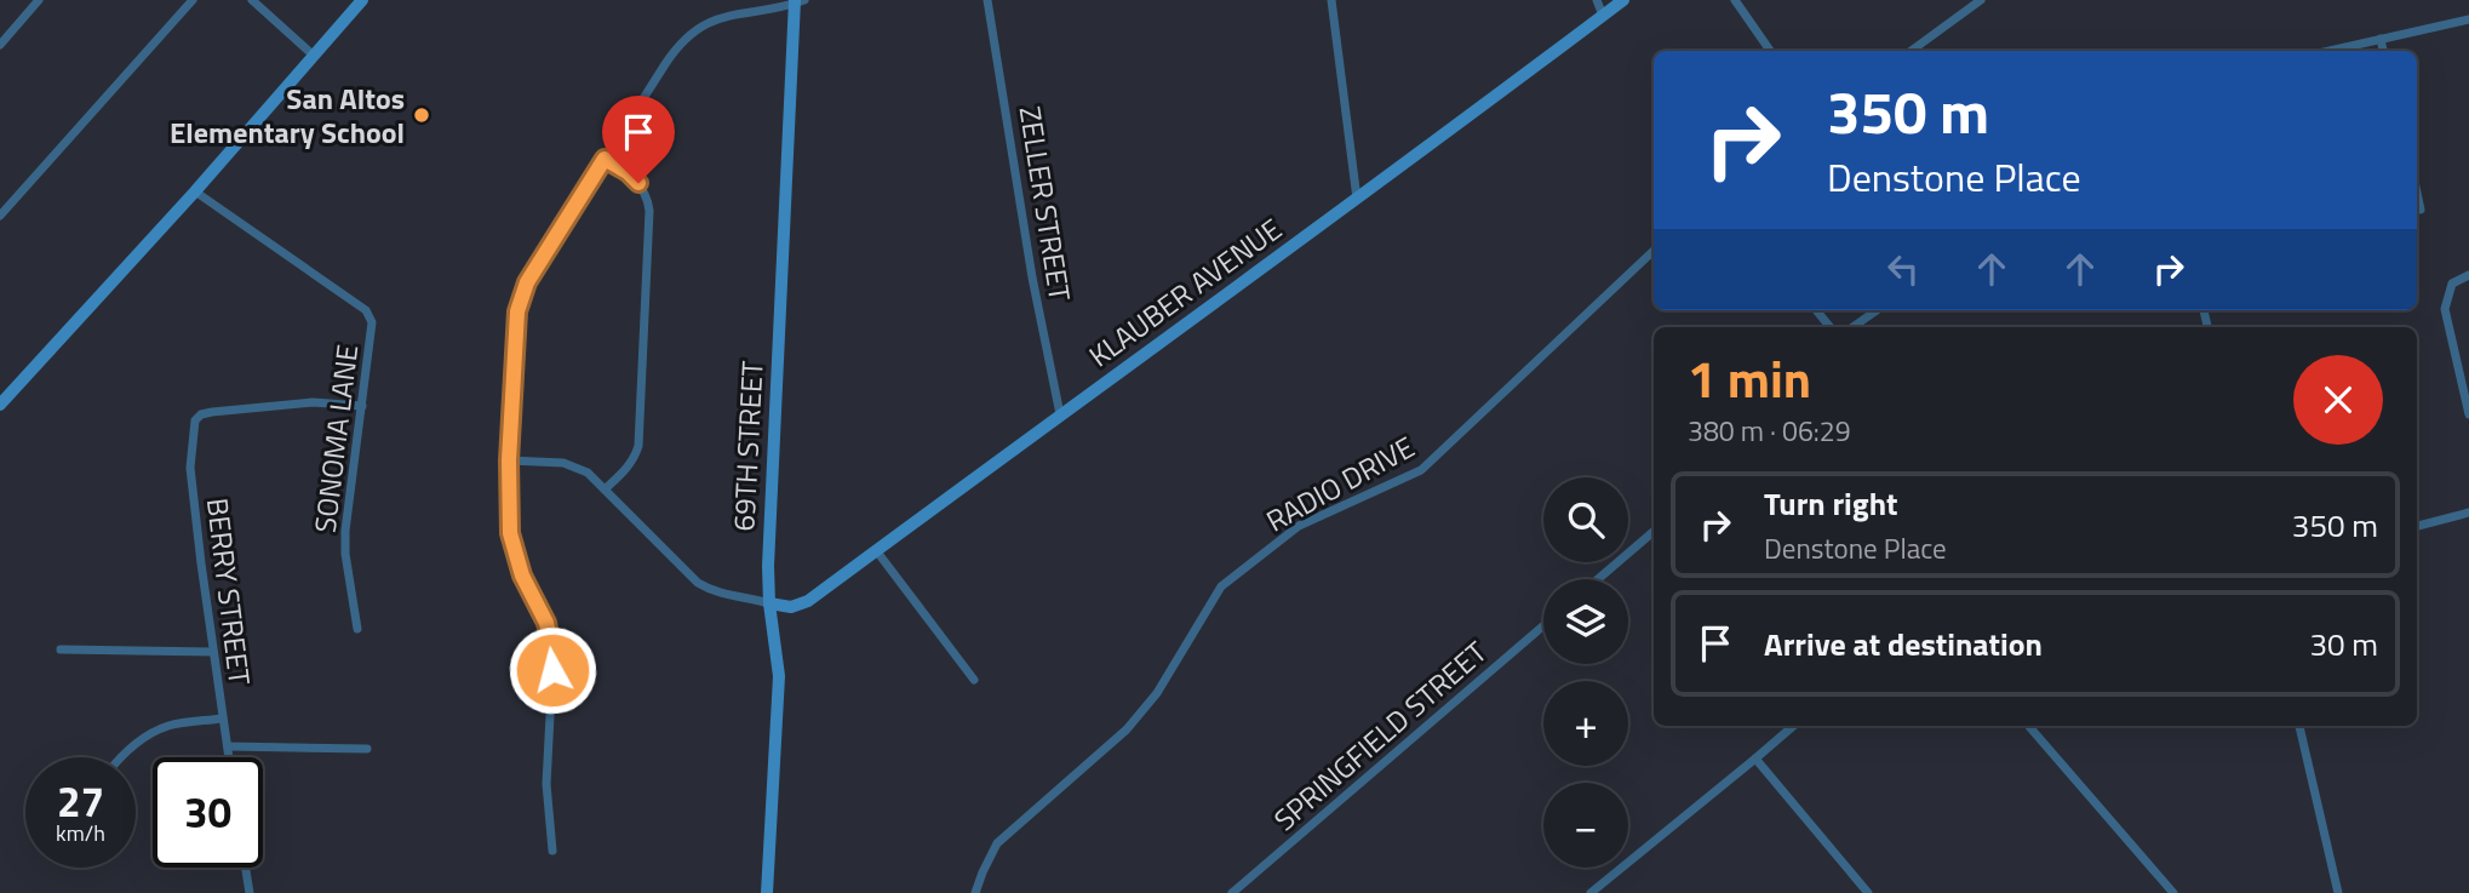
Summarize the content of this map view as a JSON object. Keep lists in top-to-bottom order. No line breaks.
{"streets":{"street":["ZELLER STREET","KLAUBER AVENUE","SONOMA LANE","69TH STREET","RADIO DRIVE","BERRY STREET","SPRINGFIELD STREET"]},"crossings":[["ZELLER STREET","KLAUBER AVENUE"],["KLAUBER AVENUE","69TH STREET"],["SONOMA LANE","BERRY STREET"]],"places":["San Altos Elementary School"],"page":{"turn":["350 m","Denstone Place"],"heading":["1 min","380 m · 06:29"],"list":[{"name":"Turn right","note":"Denstone Place","value":"350 m"},{"name":"Arrive at destination","value":"30 m"}],"map_buttons":["+","−"],"speed":"27 km/h","limit":"30"}}
